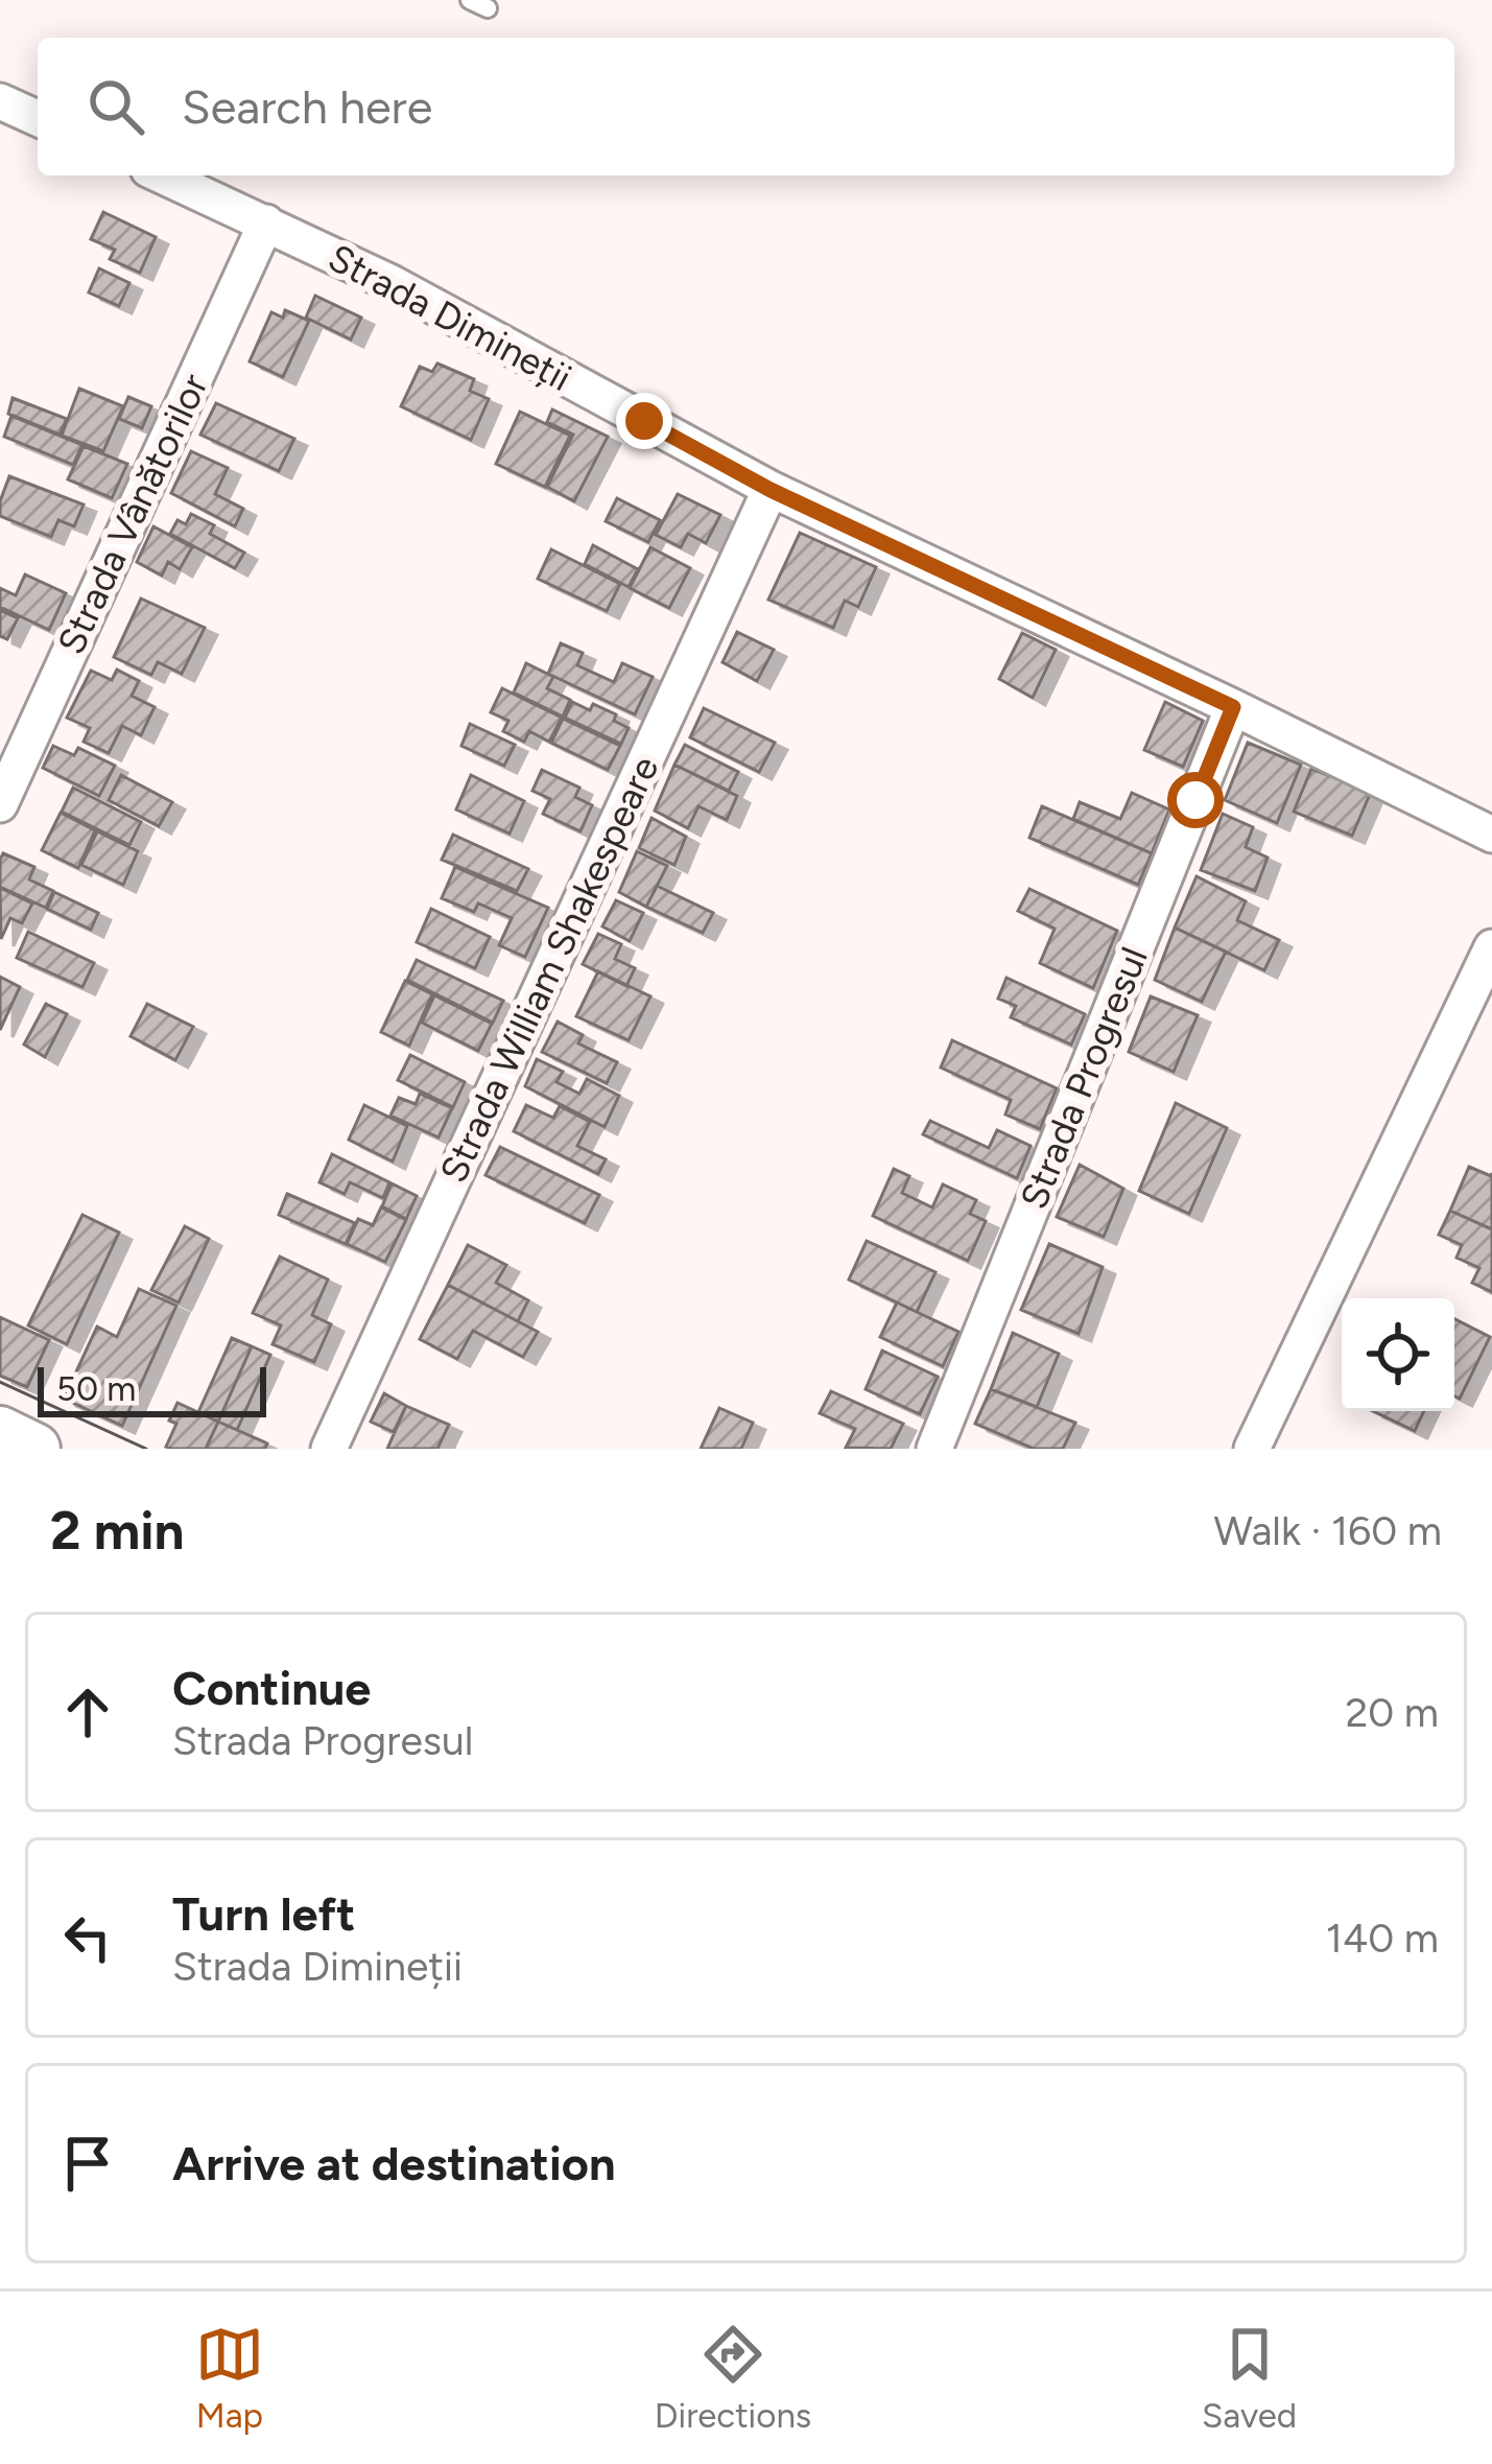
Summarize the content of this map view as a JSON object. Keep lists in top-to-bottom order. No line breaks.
{"streets":{"street":["Strada Dimineții","Strada Vânătorilor","Strada William Shakespeare","Strada Progresul"]},"crossings":[["Strada Dimineții","Strada Vânătorilor"],["Strada Dimineții","Strada William Shakespeare"],["Strada Dimineții","Strada Progresul"]],"scale_bar":"50 m","page":{"search":"Search here","scale":"50 m","heading":["2 min","Walk · 160 m"],"list":[["Continue","Strada Progresul","20 m"],["Turn left","Strada Dimineții","140 m"],"Arrive at destination"],"nav":["Map","Directions","Saved"]}}
